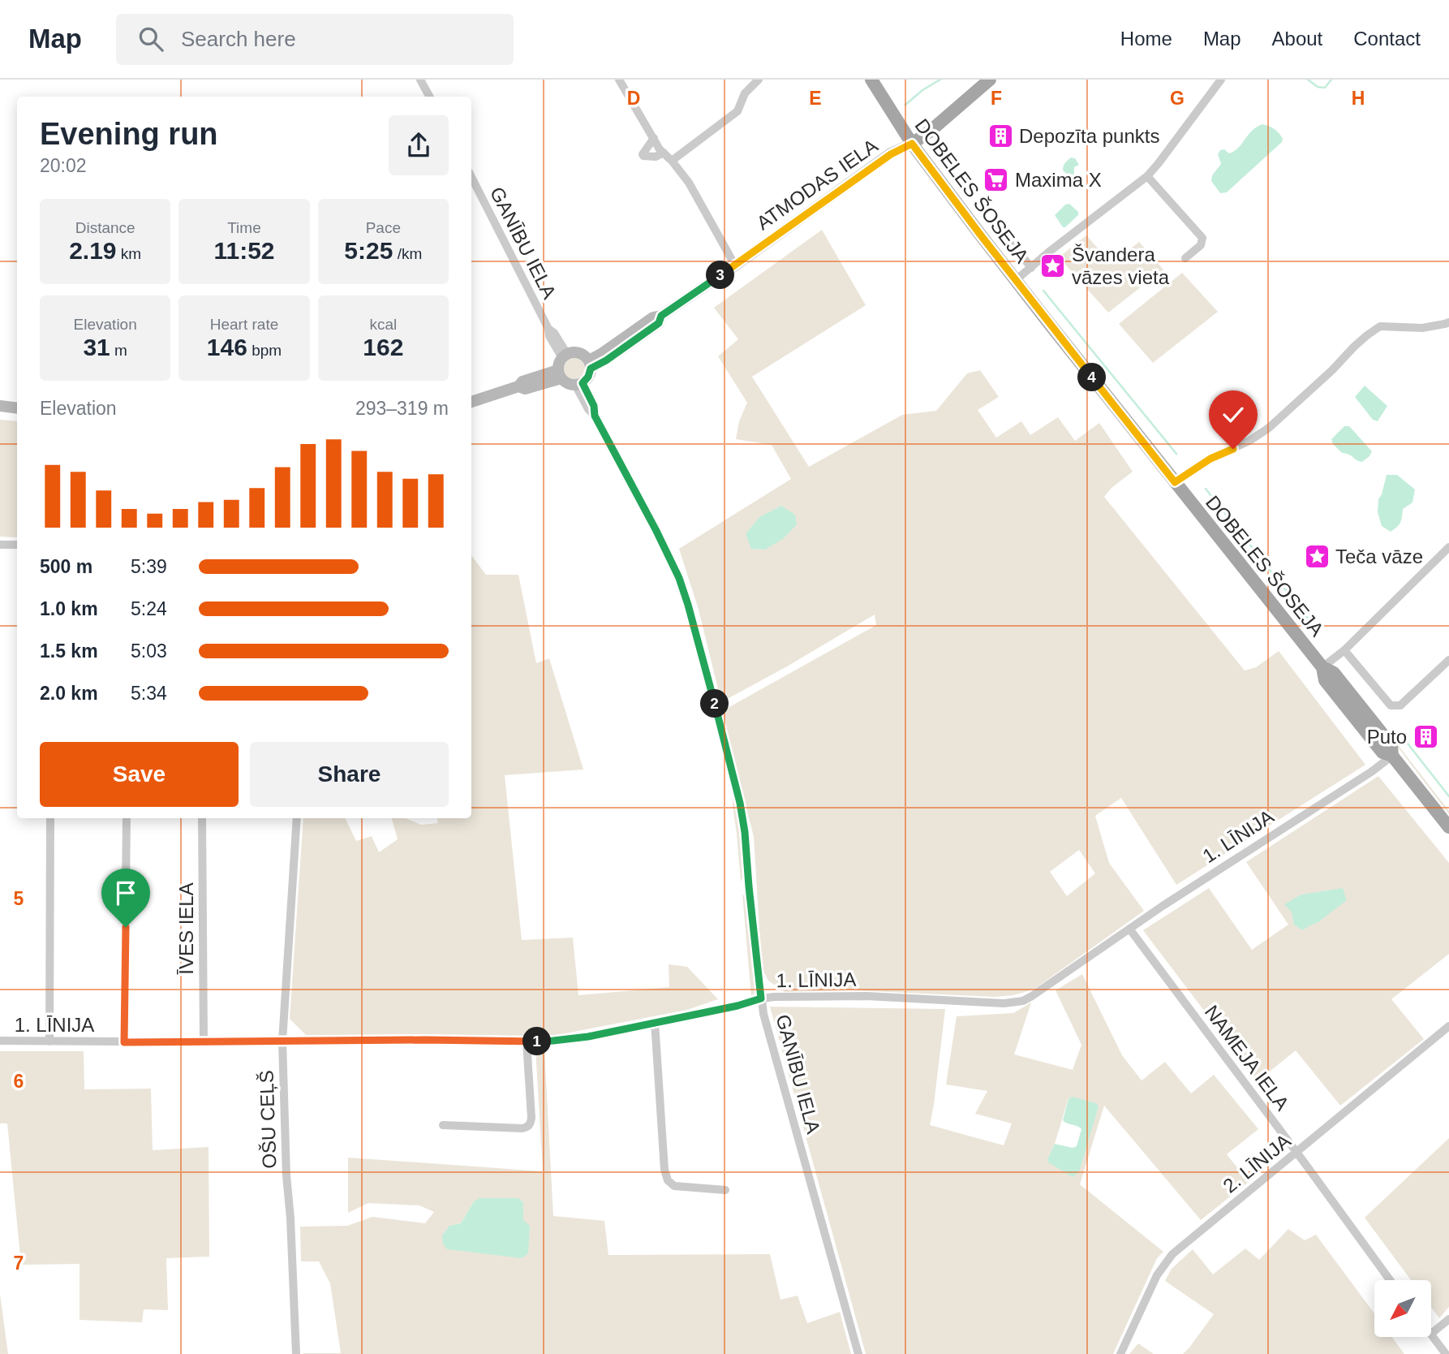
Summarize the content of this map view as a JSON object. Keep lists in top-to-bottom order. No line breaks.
{"streets":{"main road":["ATMODAS IELA","DOBELES ŠOSEJA"],"street":["GANĪBU IELA","1. LĪNIJA","ĪVES IELA","NAMEJA IELA","OŠU CEĻŠ","2. LĪNIJA"]},"crossings":[["ATMODAS IELA","DOBELES ŠOSEJA"],["ATMODAS IELA","GANĪBU IELA"],["DOBELES ŠOSEJA","1. LĪNIJA"],["GANĪBU IELA","1. LĪNIJA"],["1. LĪNIJA","ĪVES IELA"],["1. LĪNIJA","NAMEJA IELA"],["1. LĪNIJA","OŠU CEĻŠ"],["NAMEJA IELA","2. LĪNIJA"]],"places":{"building":["Depozīta punkts","Puto"],"supermarket":["Maxima X"],"place":["Švandera vāzes vieta","Teča vāze"]},"north":"bottom left","page":{"header":"Map","search":"Search here","nav":["Home","Map","About","Contact"],"heading":["Evening run","20:02"],"stats":[["Distance","2.19 km"],["Time","11:52"],["Pace","5:25 /km"],["Elevation","31 m"],["Heart rate","146 bpm"],["kcal","162"]],"pins":["3","4","2","1"],"chart":["Elevation","293–319 m"],"list":[{"name":"500 m","note":"5:39"},{"name":"1.0 km","note":"5:24"},{"name":"1.5 km","note":"5:03"},{"name":"2.0 km","note":"5:34"}],"buttons":["Save","Share"]},"grid":{"columns":["D","E","F","G","H"],"rows":["5","6","7"]}}
